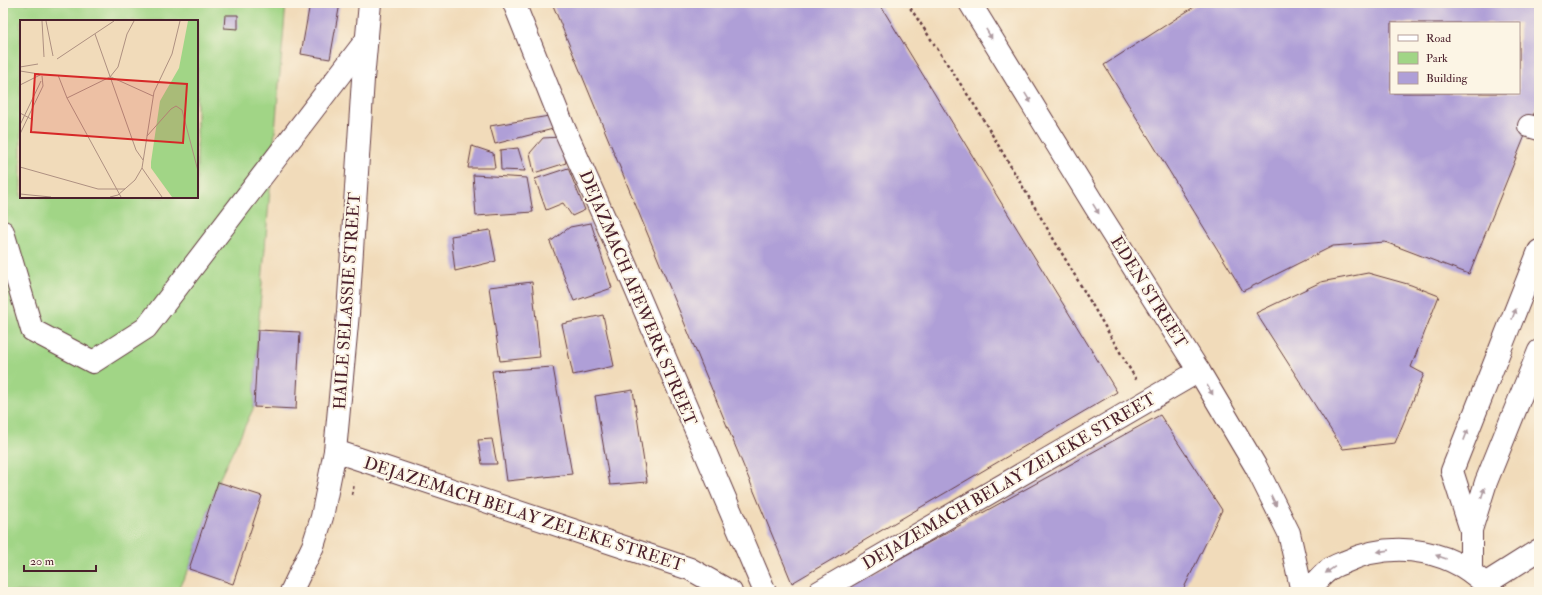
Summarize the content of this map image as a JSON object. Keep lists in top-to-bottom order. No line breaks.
{"streets":{"main road":["EDEN STREET","DEJAZMACH AFEWERK STREET","HAILE SELASSIE STREET","DEJAZEMACH BELAY ZELEKE STREET"]},"crossings":[["EDEN STREET","DEJAZEMACH BELAY ZELEKE STREET"],["HAILE SELASSIE STREET","DEJAZEMACH BELAY ZELEKE STREET"]],"one_way":["EDEN STREET"],"legend":["Road","Park","Building"],"scale_bar":"20 m"}
